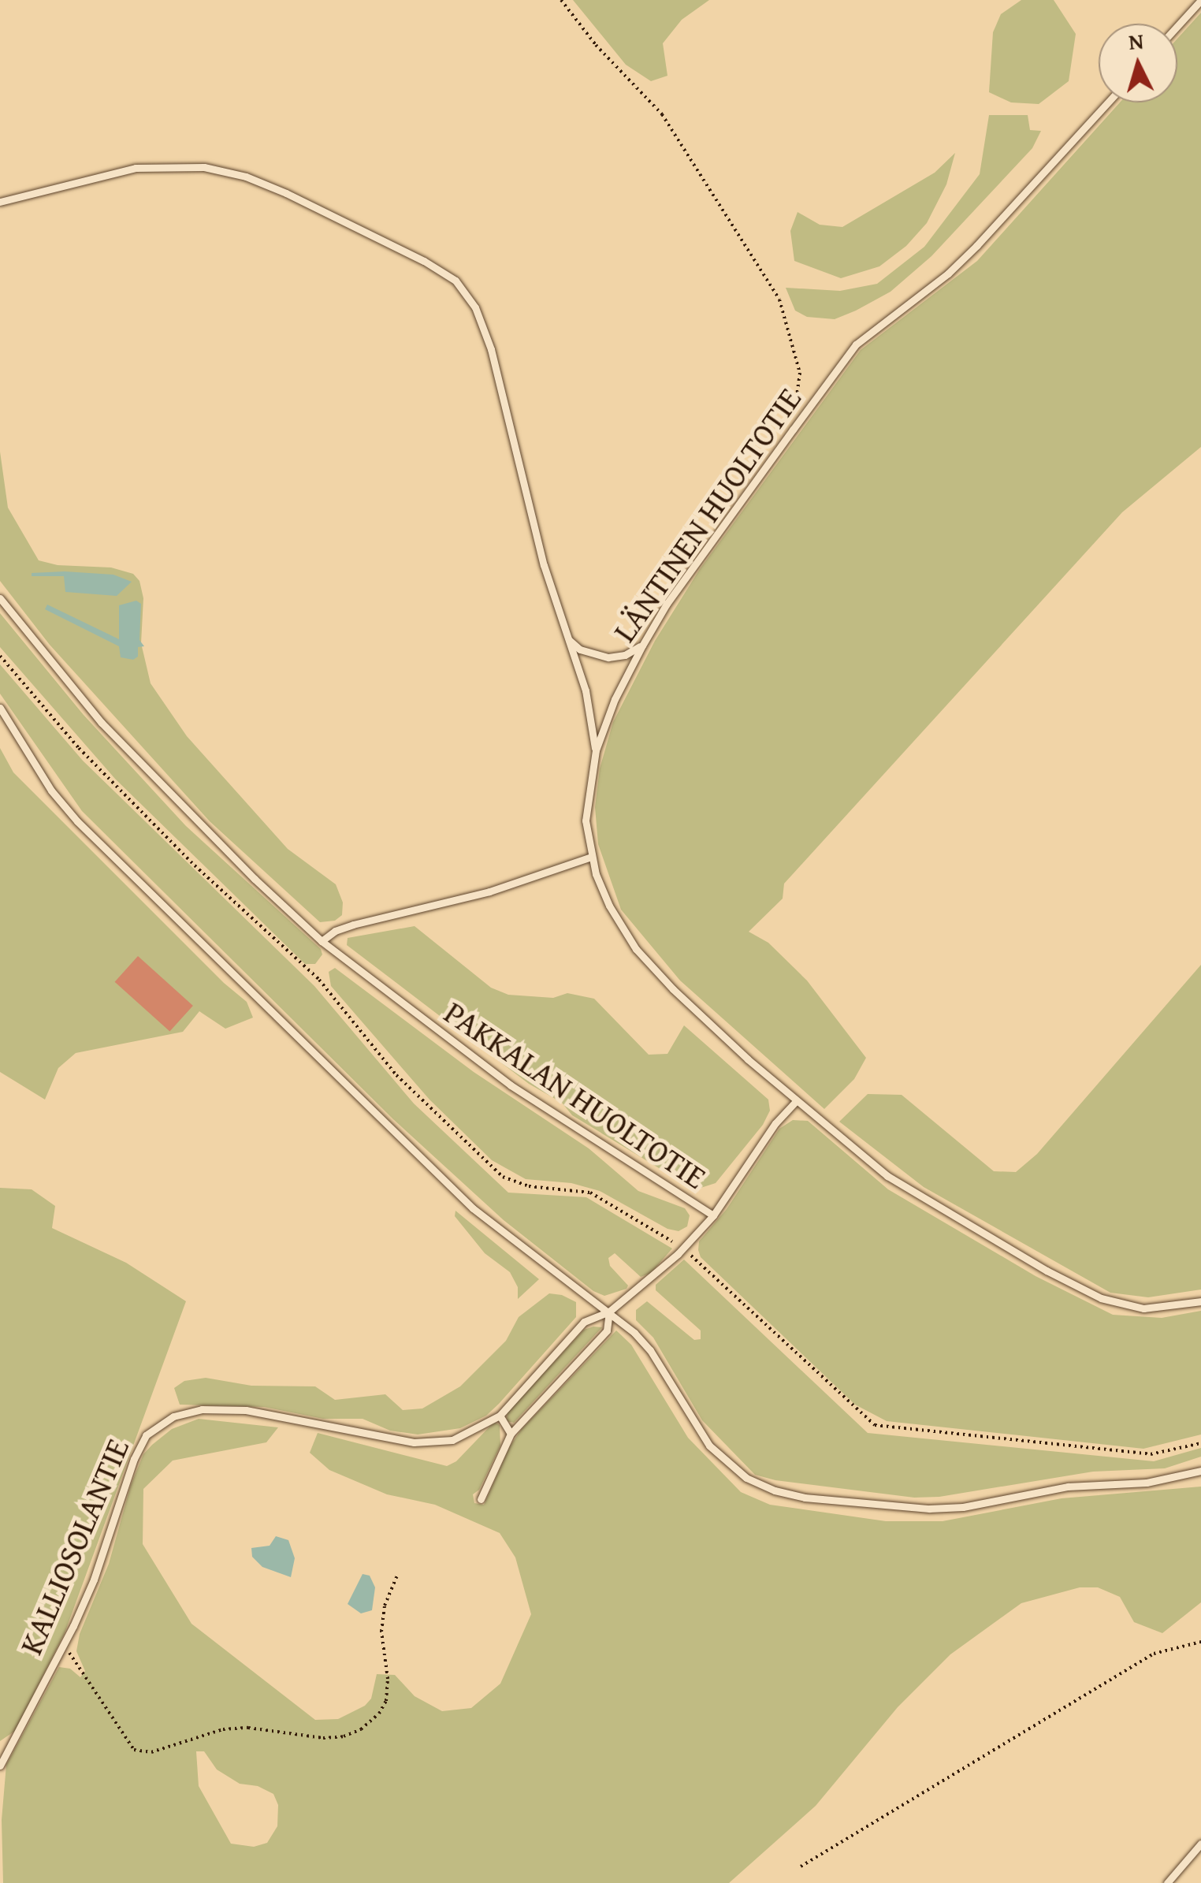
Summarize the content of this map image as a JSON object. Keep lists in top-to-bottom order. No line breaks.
{"streets":{"lane":["LÄNTINEN HUOLTOTIE","PAKKALAN HUOLTOTIE","KALLIOSOLANTIE"]},"crossings":[["PAKKALAN HUOLTOTIE","KALLIOSOLANTIE"]],"north":"top"}
